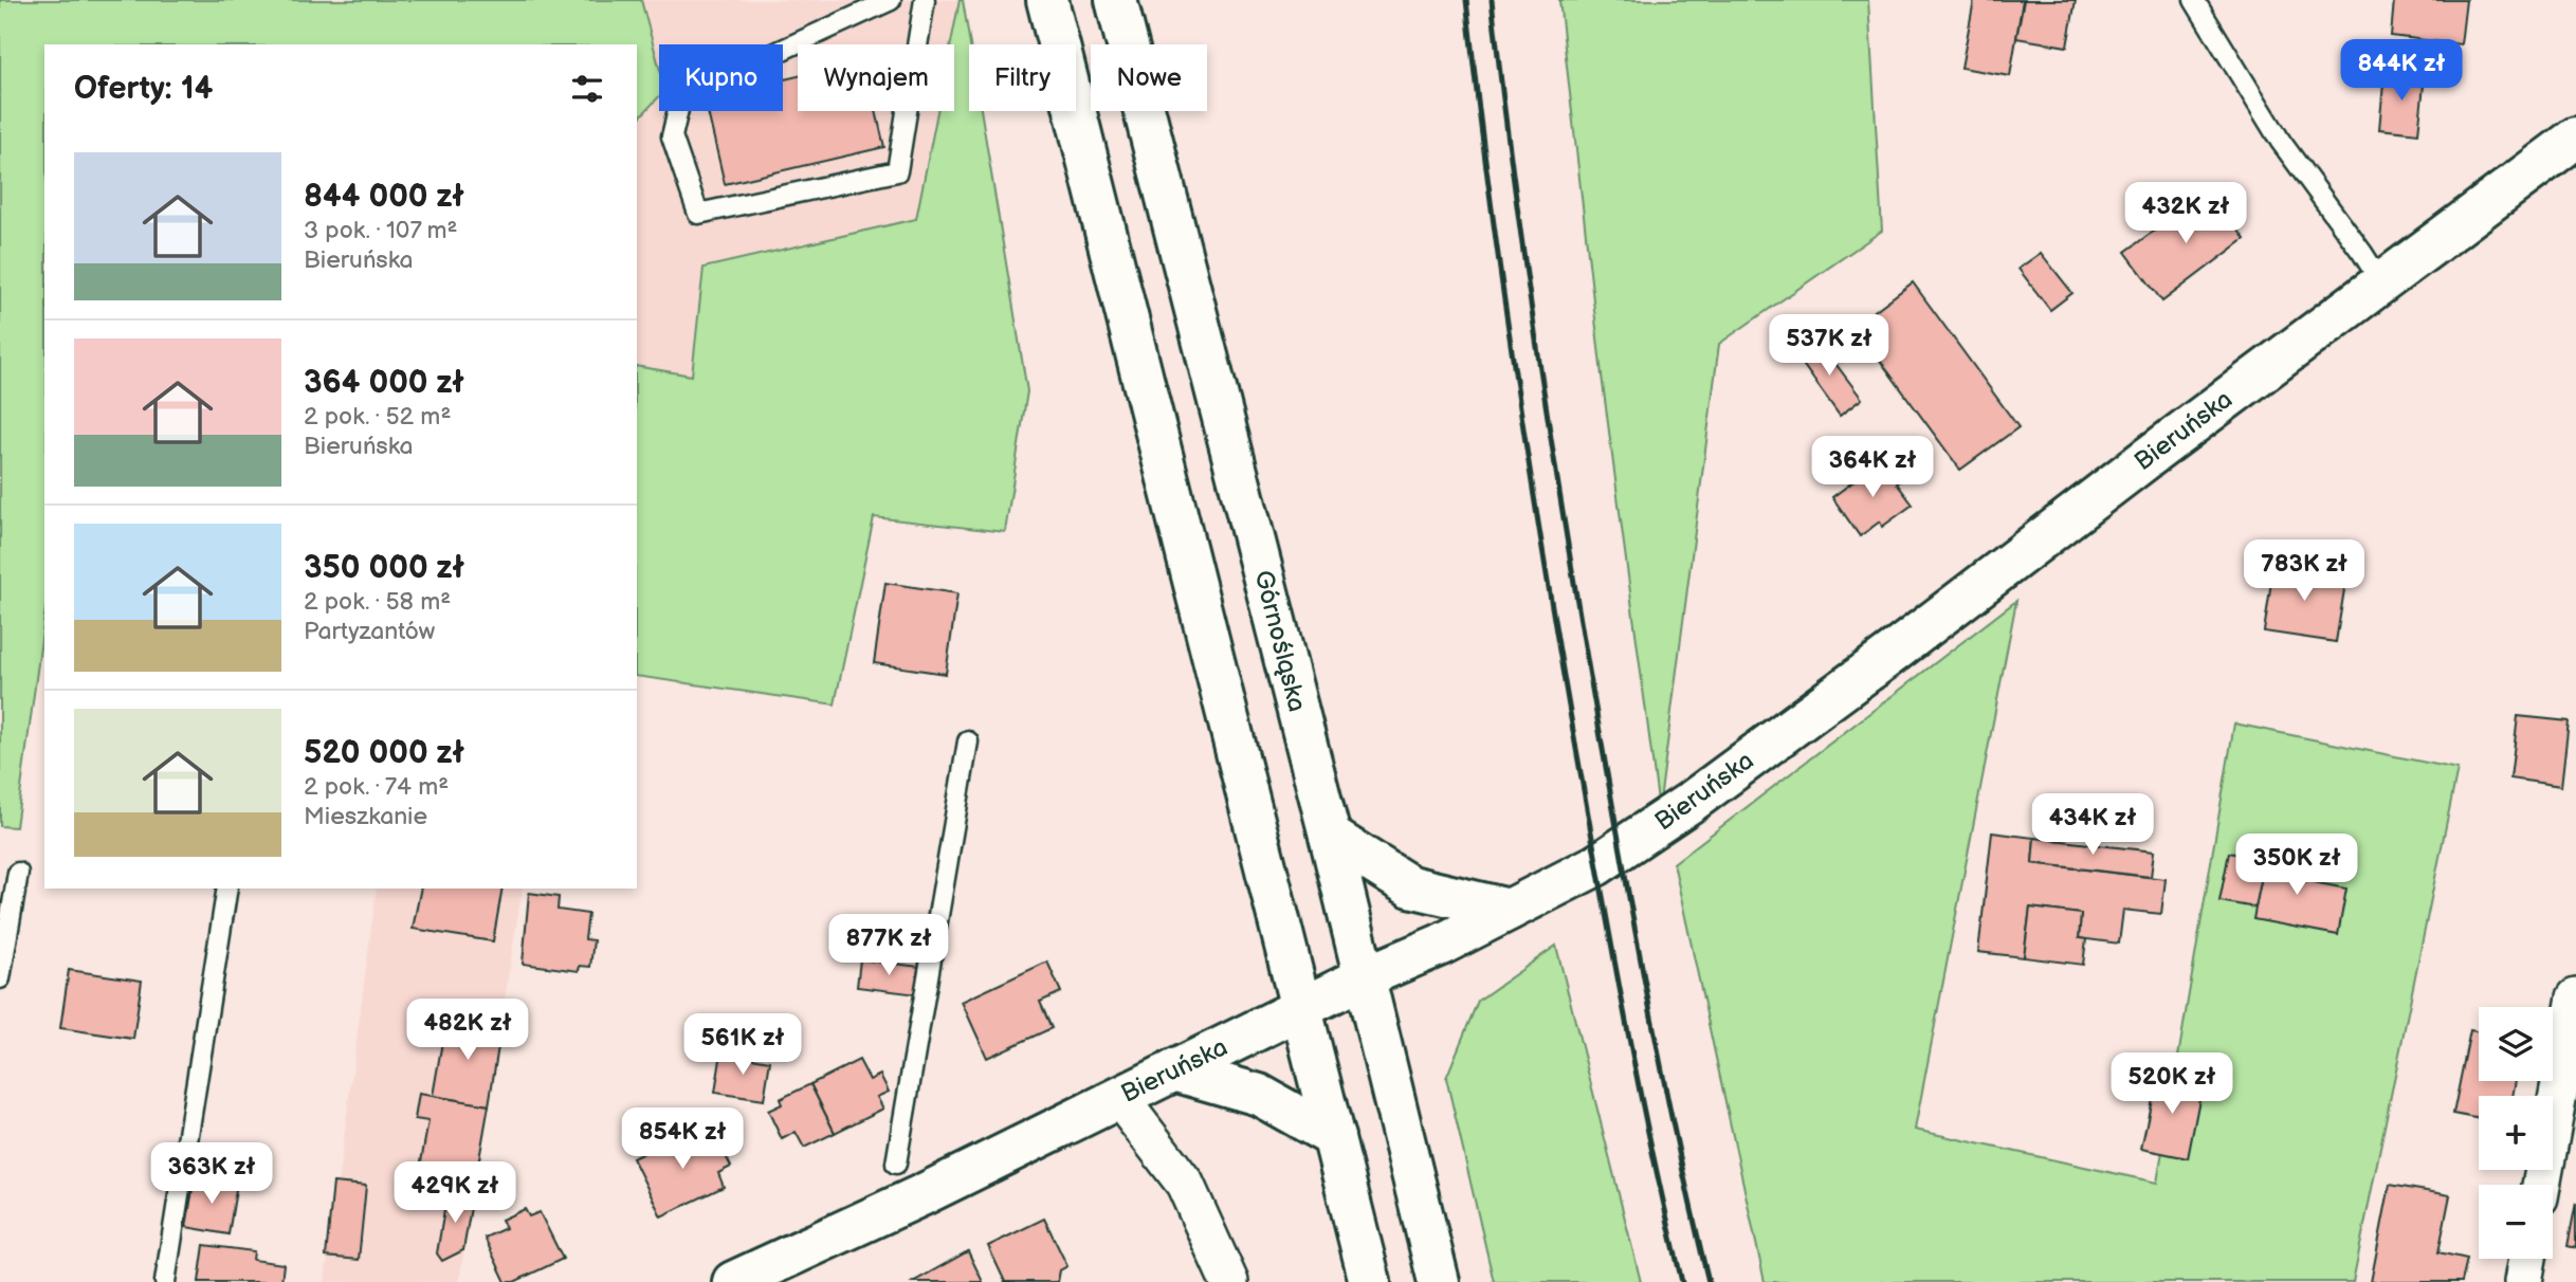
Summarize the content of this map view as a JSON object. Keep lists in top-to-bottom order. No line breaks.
{"streets":{"main road":["Bieruńska","Górnośląska"]},"crossings":[["Bieruńska","Górnośląska"]],"page":{"price":["844K zł","432K zł","537K zł","364K zł","783K zł","434K zł","350K zł","877K zł","482K zł","561K zł","520K zł","854K zł","363K zł","429K zł"],"chip":["Kupno","Wynajem","Filtry","Nowe"],"heading":"Oferty: 14","list":[{"name":"844 000 zł","note":"3 pok. · 107 m² · Bieruńska"},{"name":"364 000 zł","note":"2 pok. · 52 m² · Bieruńska"},{"name":"350 000 zł","note":"2 pok. · 58 m² · Partyzantów"},{"name":"520 000 zł","note":"2 pok. · 74 m² · Mieszkanie"}],"map_buttons":["+","−"]}}
